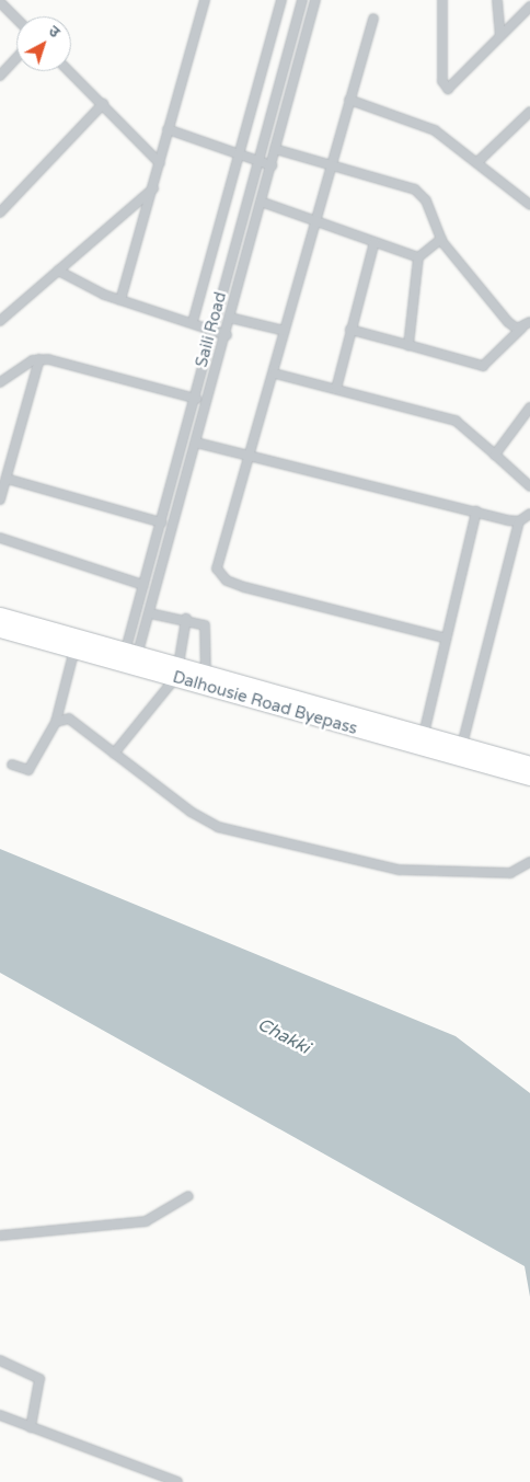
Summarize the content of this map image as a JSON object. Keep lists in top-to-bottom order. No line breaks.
{"streets":{"highway":["Dalhousie Road Byepass"],"street":["Saili Road"]},"crossings":[["Saili Road","Dalhousie Road Byepass"]],"water":["Chakki"],"north":"top right"}
